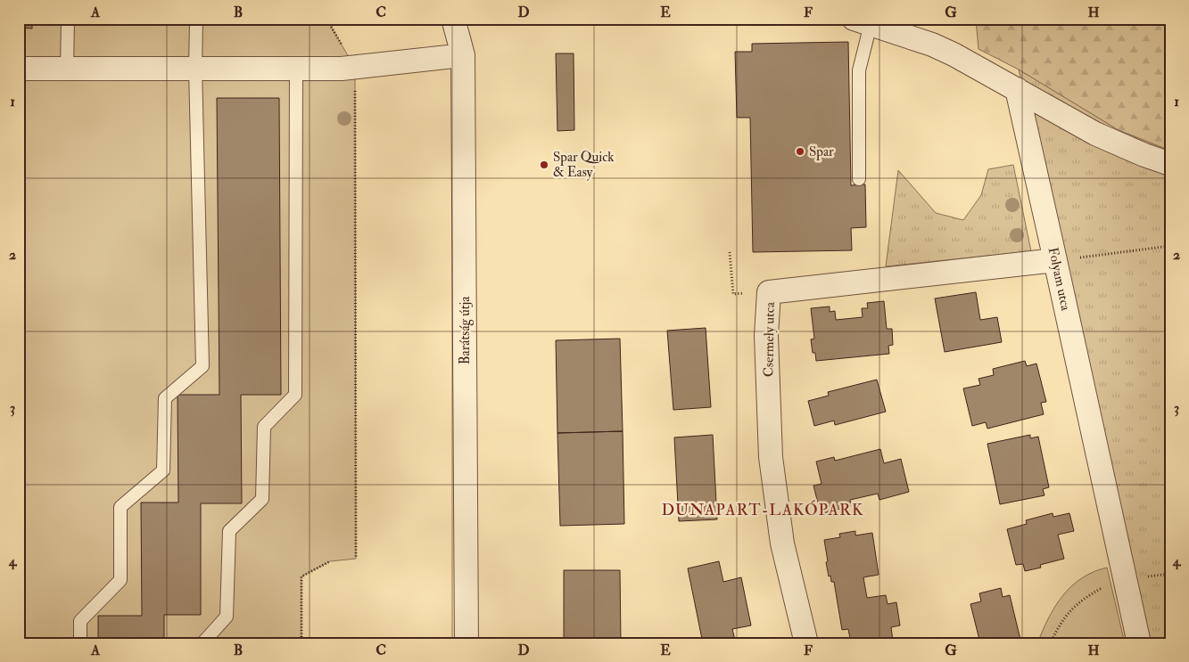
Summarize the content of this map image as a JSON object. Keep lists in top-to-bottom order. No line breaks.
{"streets":{"street":["Folyam utca","Barátság útja","Csermely utca"]},"crossings":[["Folyam utca","Csermely utca"]],"districts":["DUNAPART-LAKÓPARK"],"places":["Spar","Spar Quick & Easy"],"grid":{"columns":["A","B","C","D","E","F","G","H"],"rows":["1","2","3","4"]}}
